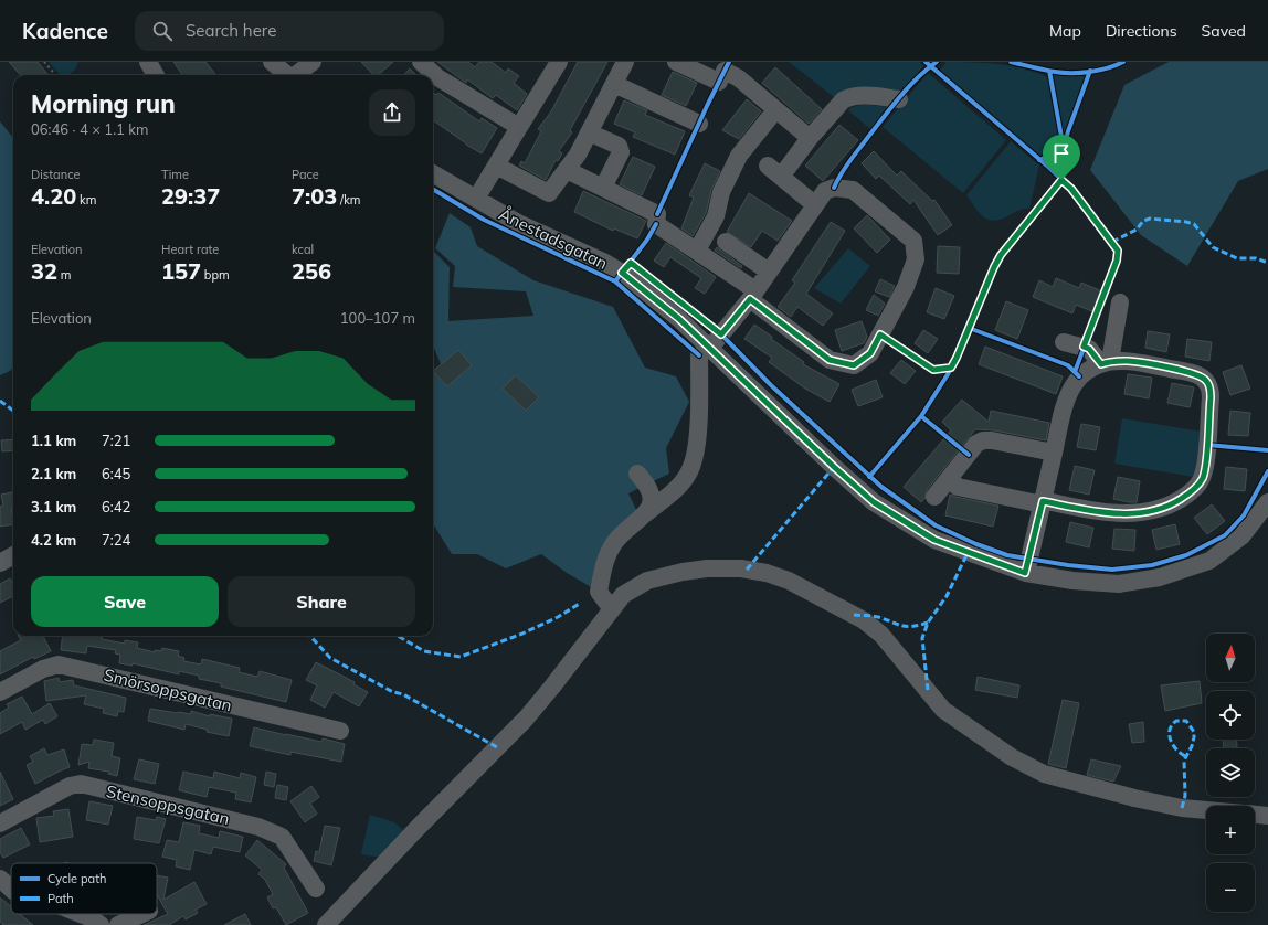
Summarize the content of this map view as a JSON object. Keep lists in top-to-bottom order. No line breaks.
{"streets":{"street":["Ånestadsgatan","Smörsoppsgatan","Stensoppsgatan"]},"legend":["Cycle path","Path"],"north":"top","page":{"header":"Kadence","search":"Search here","nav":["Map","Directions","Saved"],"heading":["Morning run","06:46 · 4 × 1.1 km"],"stats":[["Distance","4.20 km"],["Time","29:37"],["Pace","7:03 /km"],["Elevation","32 m"],["Heart rate","157 bpm"],["kcal","256"]],"chart":["Elevation","100–107 m"],"list":[{"name":"1.1 km","note":"7:21"},{"name":"2.1 km","note":"6:45"},{"name":"3.1 km","note":"6:42"},{"name":"4.2 km","note":"7:24"}],"buttons":["Save","Share"],"map_buttons":["+","−"]}}
